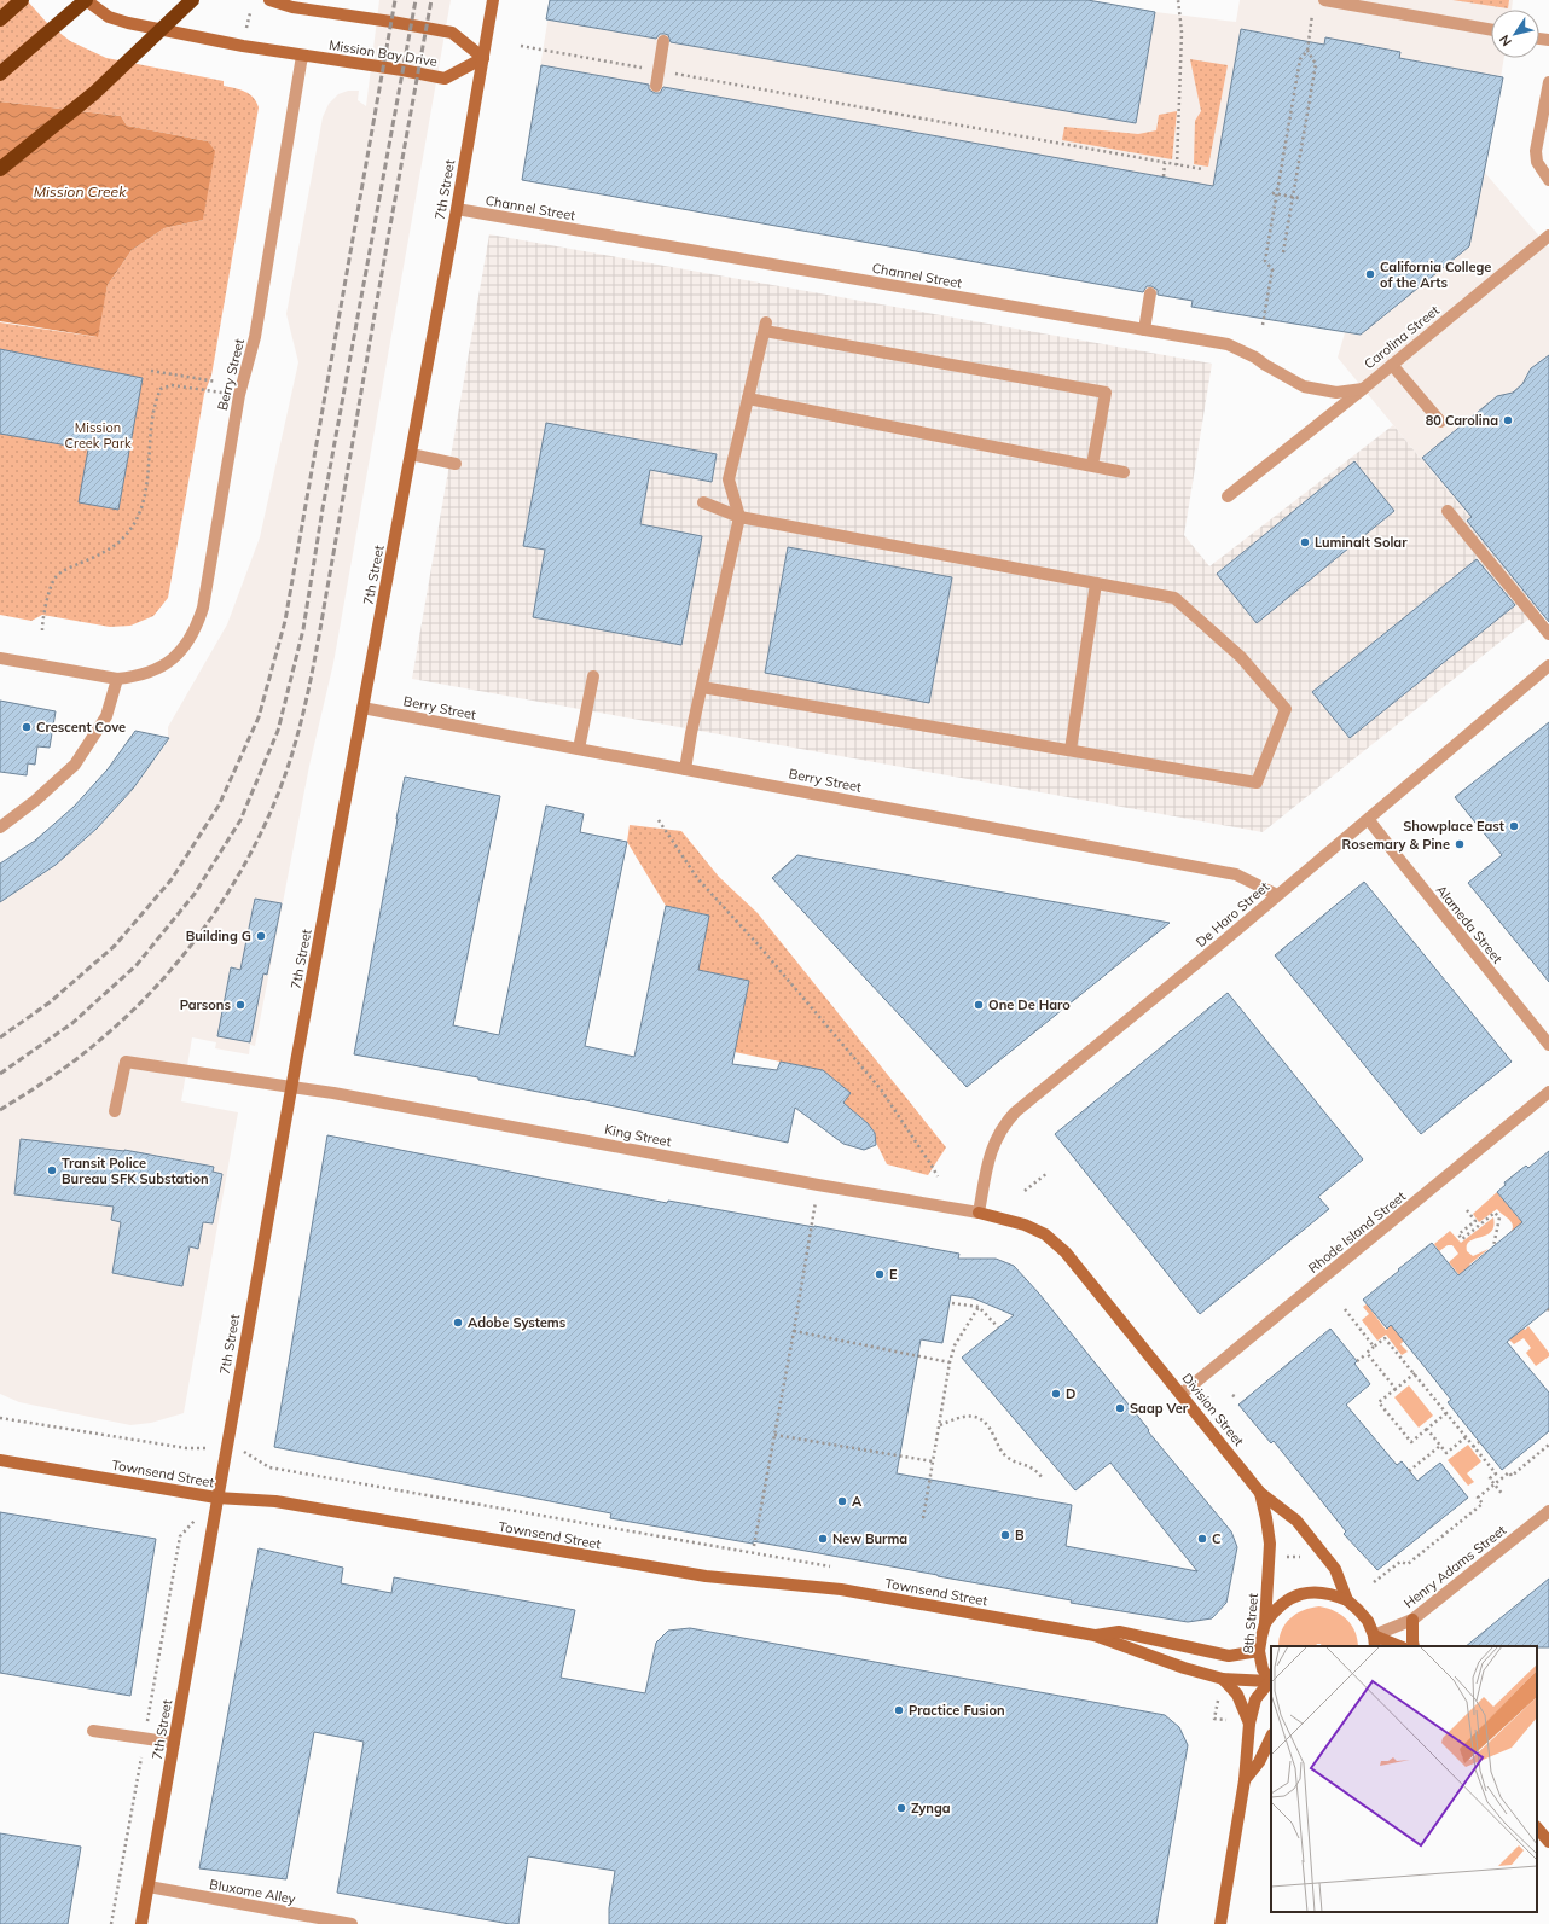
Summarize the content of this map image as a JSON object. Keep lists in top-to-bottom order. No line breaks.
{"streets":{"street":["Mission Bay Drive","7th Street","Channel Street","Carolina Street","Berry Street","De Haro Street","Alameda Street","King Street","Rhode Island Street","Division Street","Townsend Street","Henry Adams Street","8th Street","Bluxome Alley"]},"crossings":[["Mission Bay Drive","7th Street"],["Mission Bay Drive","Berry Street"],["7th Street","Channel Street"],["7th Street","Berry Street"],["7th Street","King Street"],["7th Street","Townsend Street"],["7th Street","Bluxome Alley"],["Channel Street","Carolina Street"],["Berry Street","De Haro Street"],["De Haro Street","Alameda Street"],["De Haro Street","King Street"],["De Haro Street","Division Street"],["King Street","Division Street"],["Rhode Island Street","Division Street"],["Division Street","Henry Adams Street"],["Division Street","8th Street"],["Townsend Street","8th Street"]],"water":["Mission Creek"],"parks":["Mission Creek Park"],"places":["California College of the Arts","80 Carolina","Luminalt Solar","Crescent Cove","Showplace East","Rosemary & Pine","Building G","Parsons","One De Haro","Transit Police Bureau SFK Substation","E","Adobe Systems","D","Saap Ver","A","B","New Burma","C","Practice Fusion","Zynga"],"north":"bottom left"}
